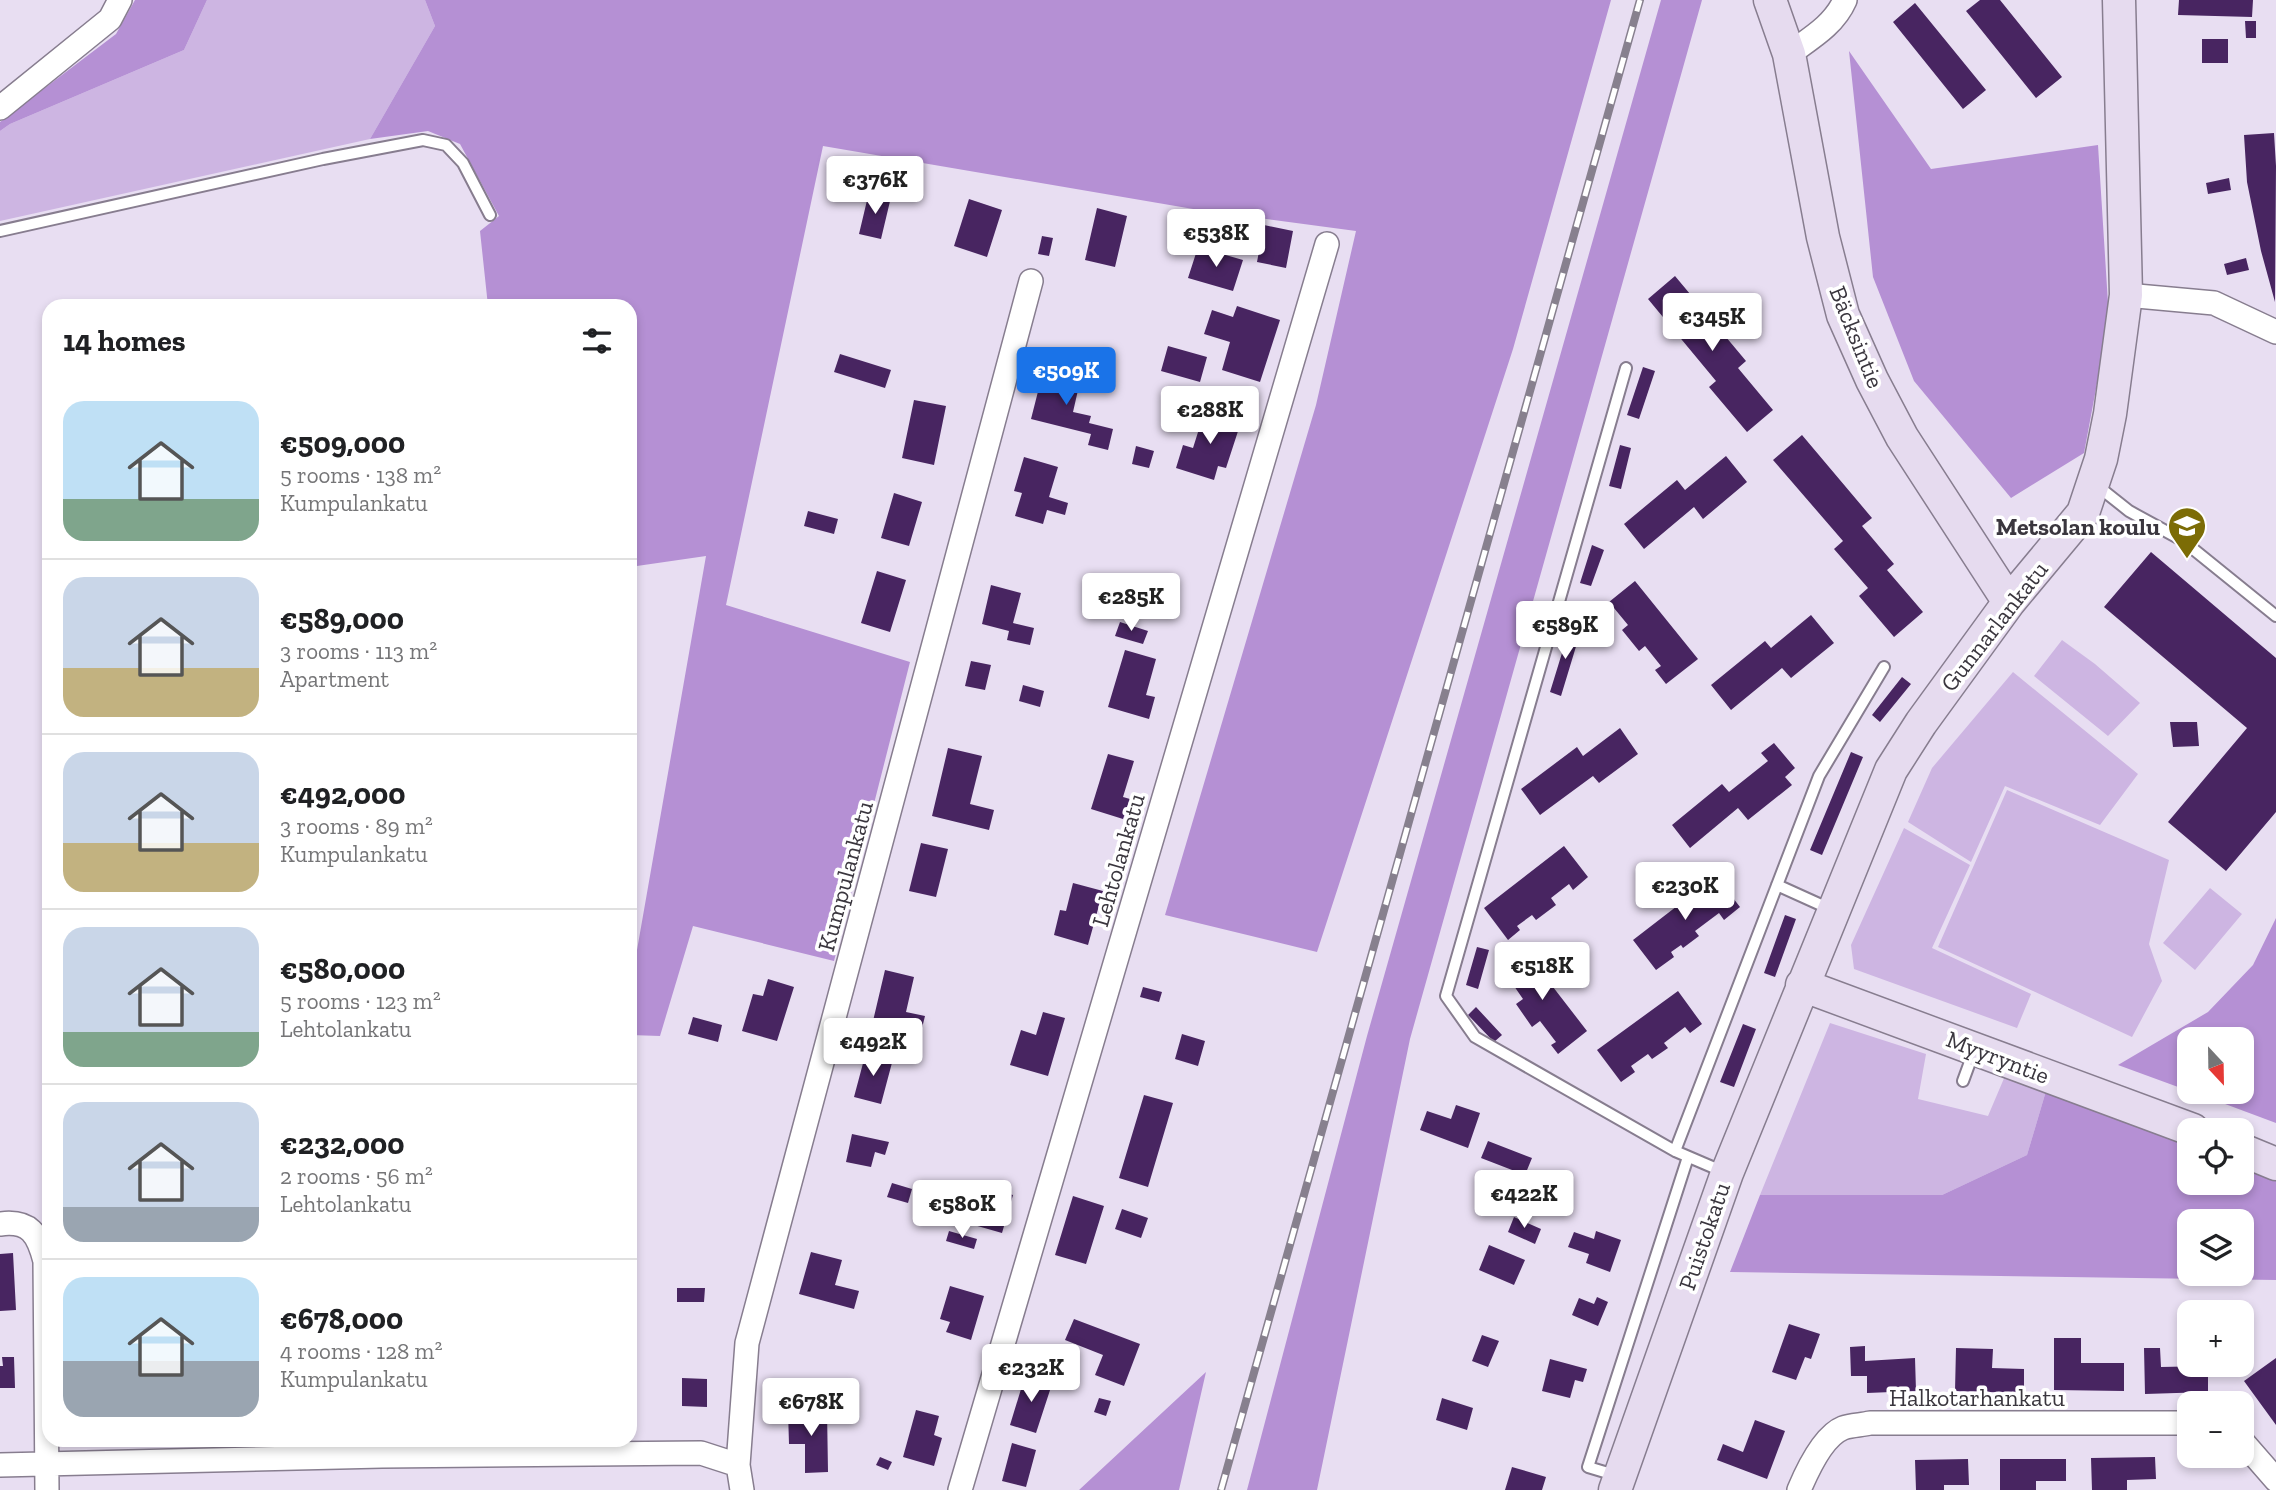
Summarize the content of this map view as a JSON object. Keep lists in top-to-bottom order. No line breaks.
{"streets":{"street":["Bäcksintie","Gunnarlankatu","Lehtolankatu","Kumpulankatu","Myyryntie","Puistokatu","Halkotarhankatu"]},"crossings":[["Bäcksintie","Gunnarlankatu"],["Gunnarlankatu","Myyryntie"],["Gunnarlankatu","Puistokatu"],["Myyryntie","Puistokatu"]],"places":{"school or university":["Metsolan koulu"]},"north":"bottom","page":{"price":["€376K","€538K","€345K","€509K","€288K","€285K","€589K","€230K","€518K","€492K","€422K","€580K","€232K","€678K"],"heading":"14 homes","list":[{"name":"€509,000","note":"5 rooms · 138 m² · Kumpulankatu"},{"name":"€589,000","note":"3 rooms · 113 m² · Apartment"},{"name":"€492,000","note":"3 rooms · 89 m² · Kumpulankatu"},{"name":"€580,000","note":"5 rooms · 123 m² · Lehtolankatu"},{"name":"€232,000","note":"2 rooms · 56 m² · Lehtolankatu"},{"name":"€678,000","note":"4 rooms · 128 m² · Kumpulankatu"}],"map_buttons":["+","−"]}}
